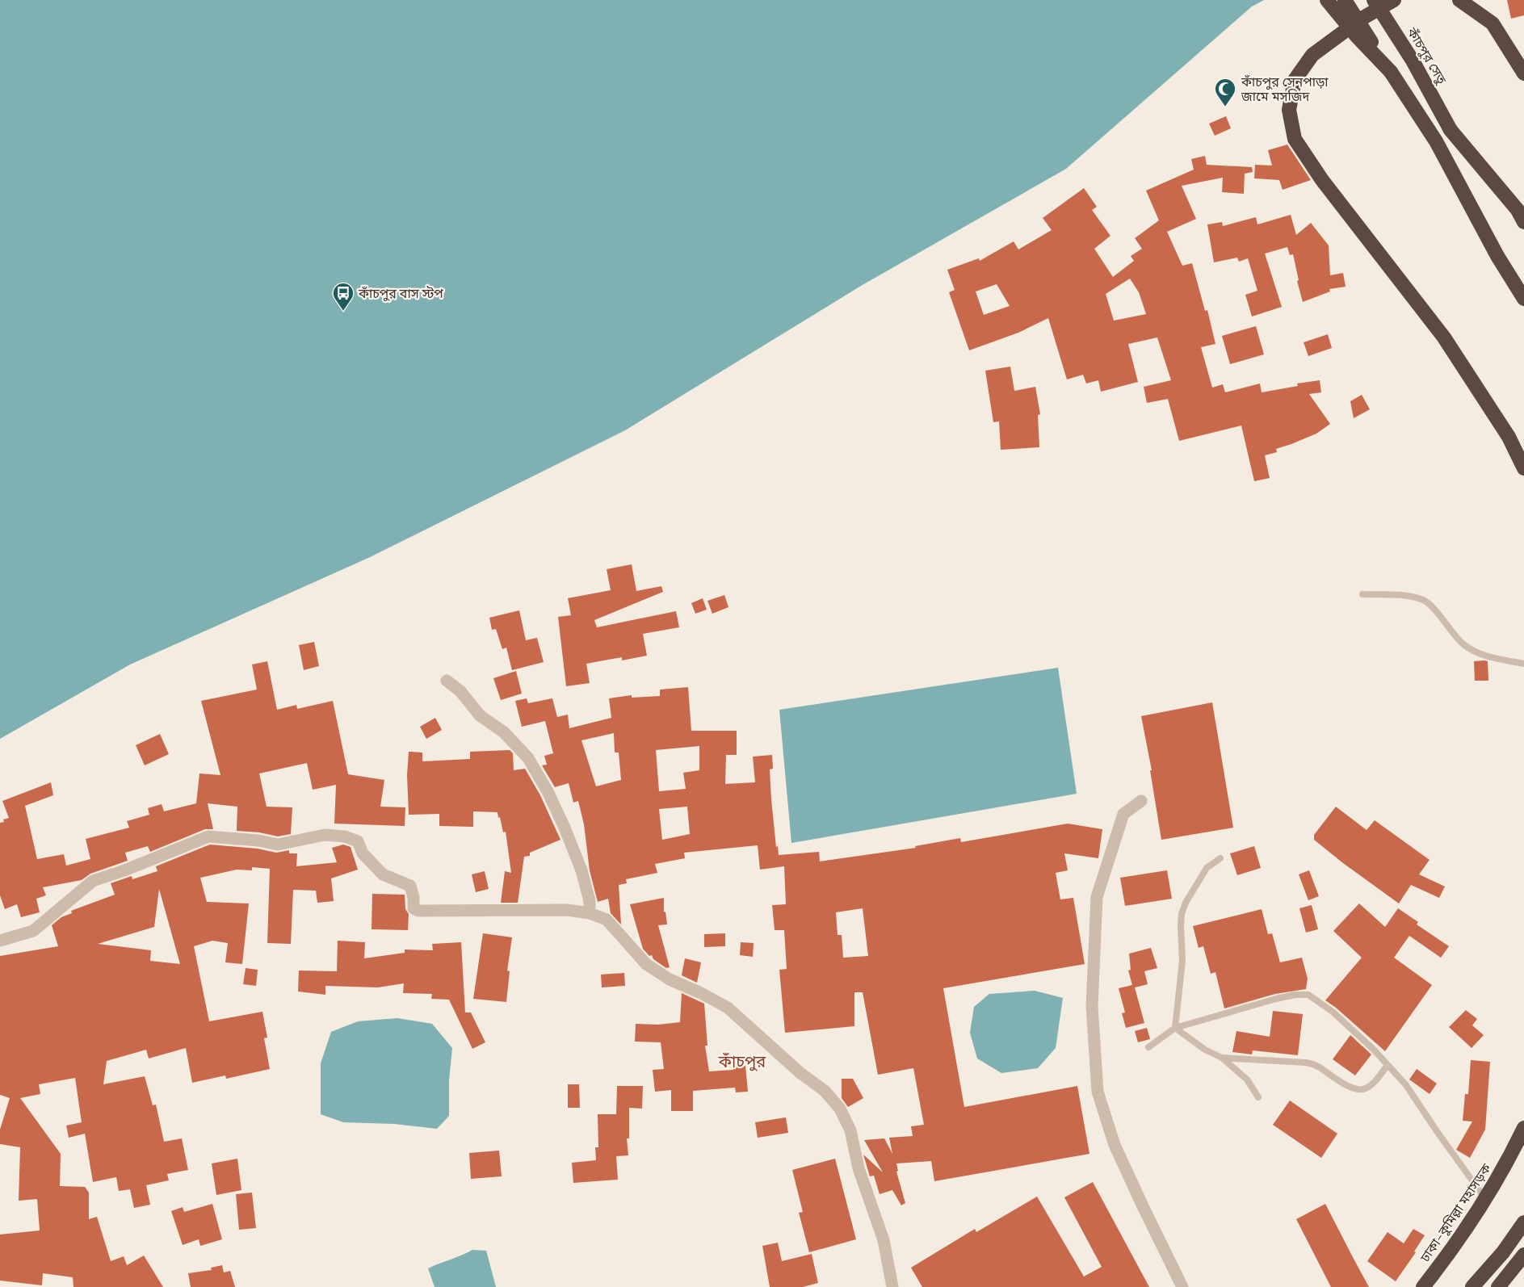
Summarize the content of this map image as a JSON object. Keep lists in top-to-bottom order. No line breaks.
{"streets":{"highway":["কাঁচপুর সেতু","ঢাকা–কুমিল্লা মহাসড়ক"]},"districts":["কাঁচপুর"],"places":{"mosque":["কাঁচপুর সেনপাড়া জামে মসজিদ"],"bus stop":["কাঁচপুর বাস স্টপ"]}}
